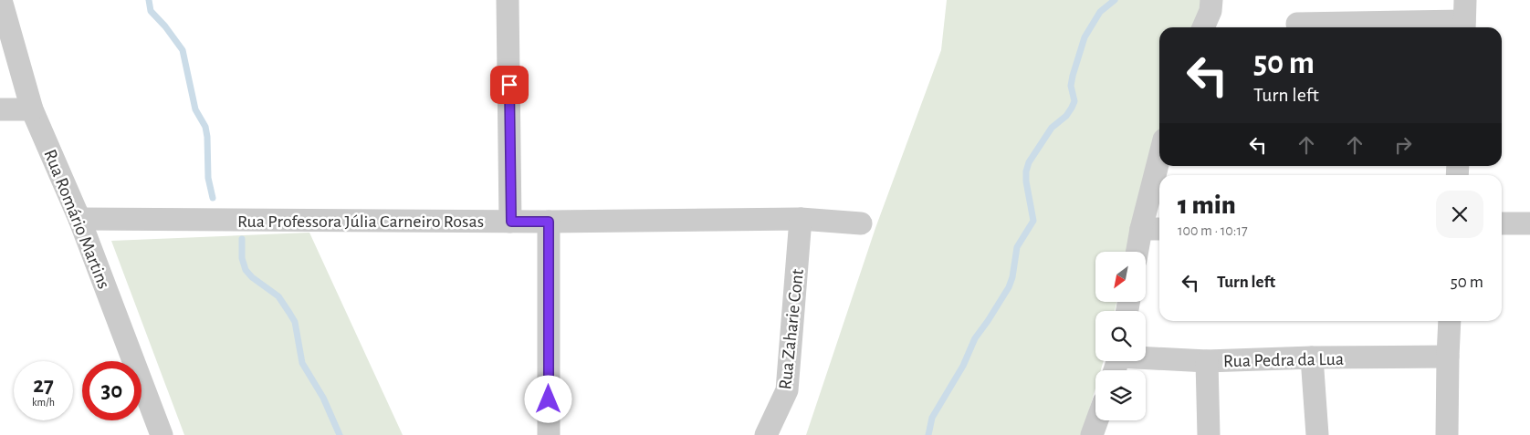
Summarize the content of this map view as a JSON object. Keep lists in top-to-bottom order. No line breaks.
{"streets":{"street":["Rua Romário Martins","Rua Professora Júlia Carneiro Rosas","Rua Zaharie Cont","Rua Pedra da Lua"]},"crossings":[["Rua Romário Martins","Rua Professora Júlia Carneiro Rosas"],["Rua Professora Júlia Carneiro Rosas","Rua Zaharie Cont"]],"north":"bottom left","page":{"turn":["50 m","Turn left"],"heading":["1 min","100 m · 10:17"],"list":[{"name":"Turn left","value":"50 m"}],"speed":"27 km/h","limit":"30"}}
